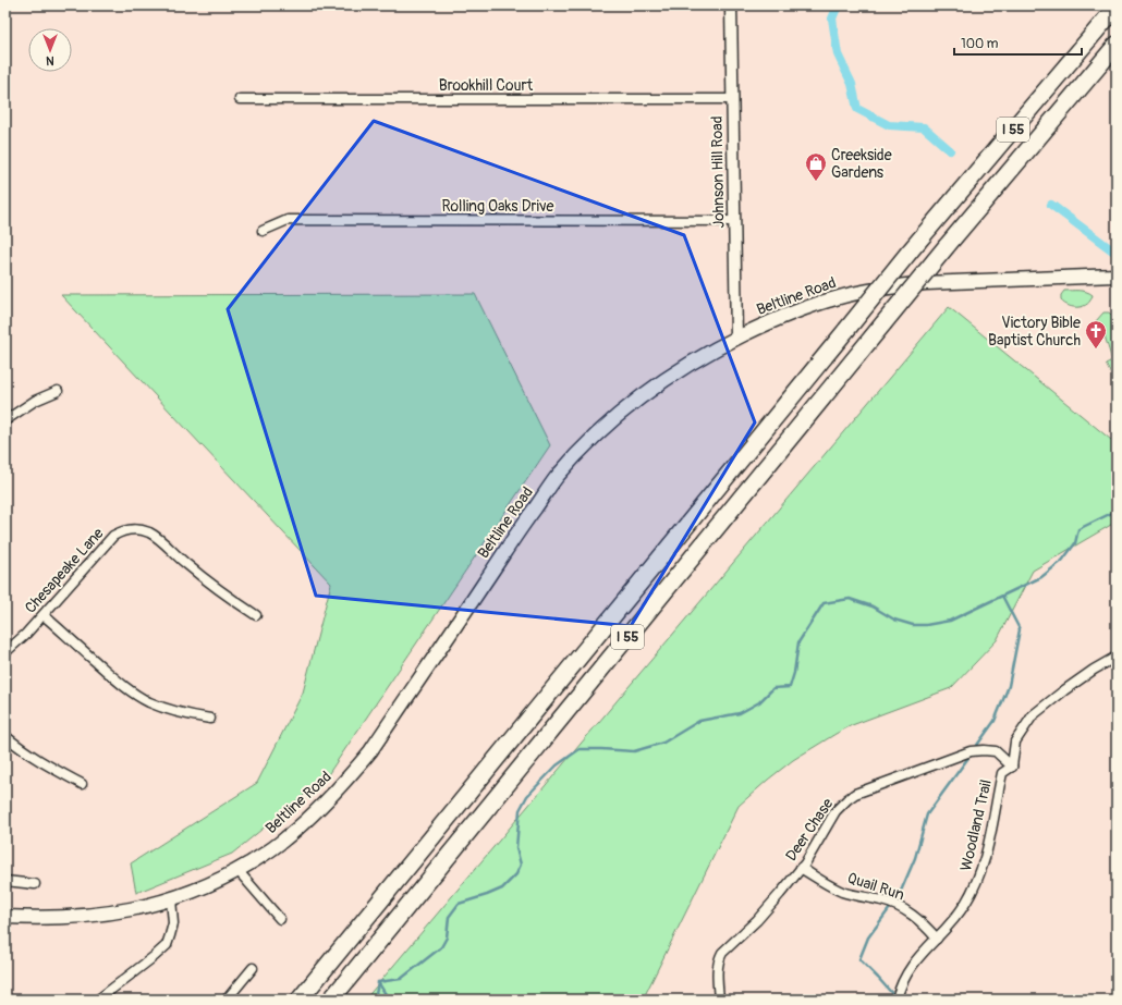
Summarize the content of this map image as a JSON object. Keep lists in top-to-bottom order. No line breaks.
{"streets":{"highway":["I 55"],"main road":["Beltline Road"],"street":["Brookhill Court","Johnson Hill Road","Rolling Oaks Drive","Chesapeake Lane","Woodland Trail","Deer Chase","Quail Run"]},"crossings":[["Brookhill Court","Johnson Hill Road"],["Johnson Hill Road","Rolling Oaks Drive"],["Johnson Hill Road","Beltline Road"],["Woodland Trail","Deer Chase"],["Woodland Trail","Quail Run"],["Deer Chase","Quail Run"]],"places":{"shop":["Creekside Gardens"],"church":["Victory Bible Baptist Church"]},"scale_bar":"100 m","north":"bottom"}
